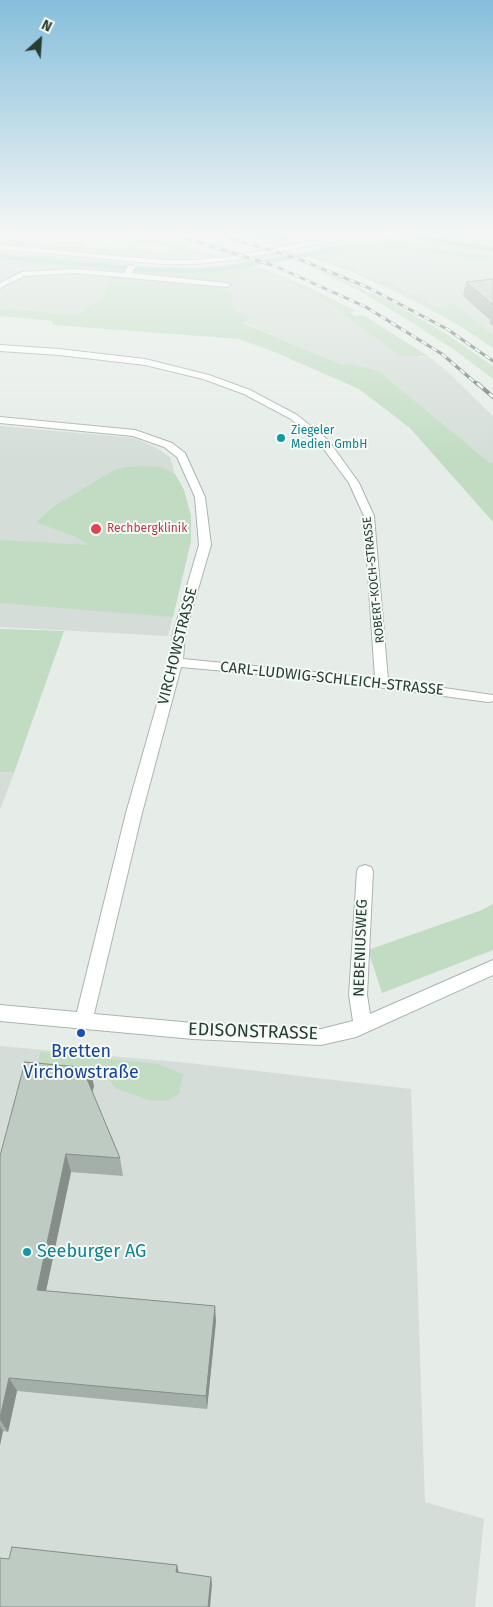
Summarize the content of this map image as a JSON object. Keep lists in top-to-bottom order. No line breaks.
{"streets":{"street":["ROBERT-KOCH-STRASSE","VIRCHOWSTRASSE","CARL-LUDWIG-SCHLEICH-STRASSE","NEBENIUSWEG","EDISONSTRASSE"]},"crossings":[["ROBERT-KOCH-STRASSE","CARL-LUDWIG-SCHLEICH-STRASSE"],["VIRCHOWSTRASSE","CARL-LUDWIG-SCHLEICH-STRASSE"],["VIRCHOWSTRASSE","EDISONSTRASSE"],["NEBENIUSWEG","EDISONSTRASSE"]],"places":["Ziegeler Medien GmbH","Rechbergklinik","Bretten Virchowstraße","Seeburger AG"],"north":"top right"}
